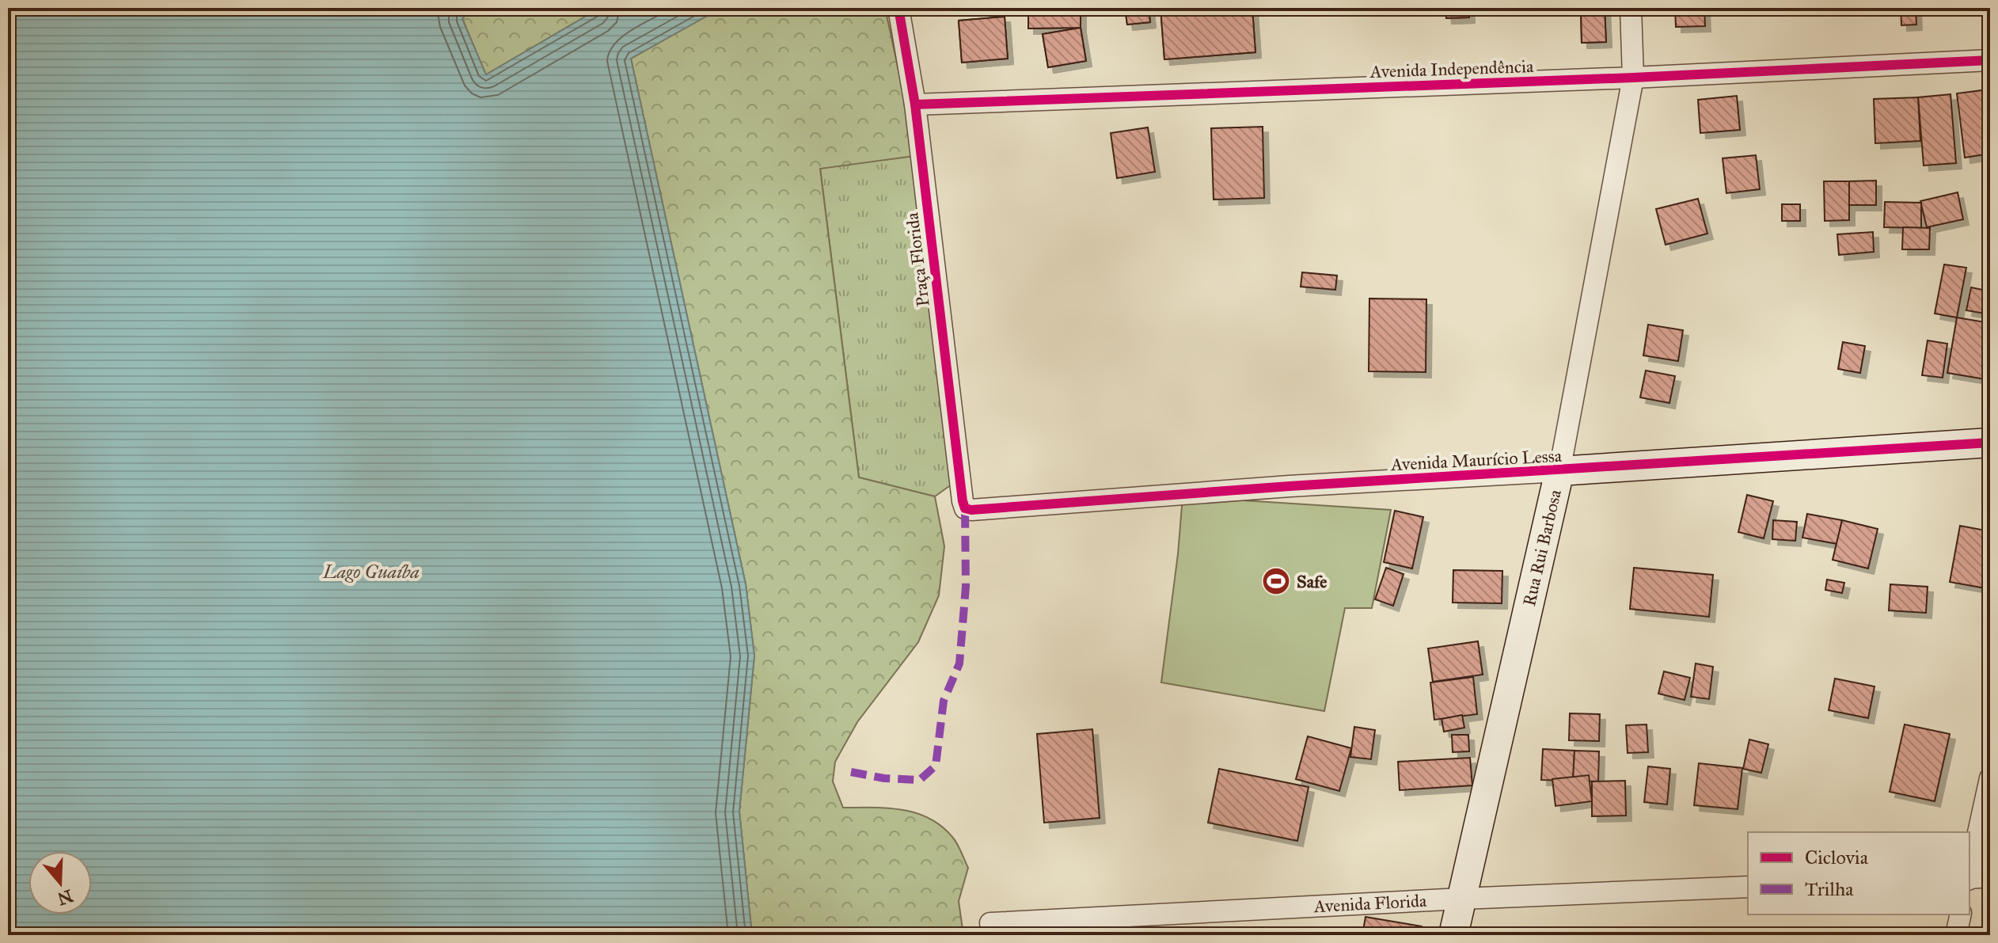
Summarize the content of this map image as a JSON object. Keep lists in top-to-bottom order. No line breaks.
{"streets":{"street":["Avenida Independência","Praça Florida","Avenida Maurício Lessa","Rua Rui Barbosa","Avenida Florida"]},"crossings":[["Avenida Independência","Praça Florida"],["Avenida Independência","Rua Rui Barbosa"],["Praça Florida","Avenida Maurício Lessa"],["Avenida Maurício Lessa","Rua Rui Barbosa"],["Rua Rui Barbosa","Avenida Florida"]],"water":["Lago Guaíba"],"places":{"sports":["Safe"]},"legend":["Ciclovia","Trilha"],"north":"bottom"}
